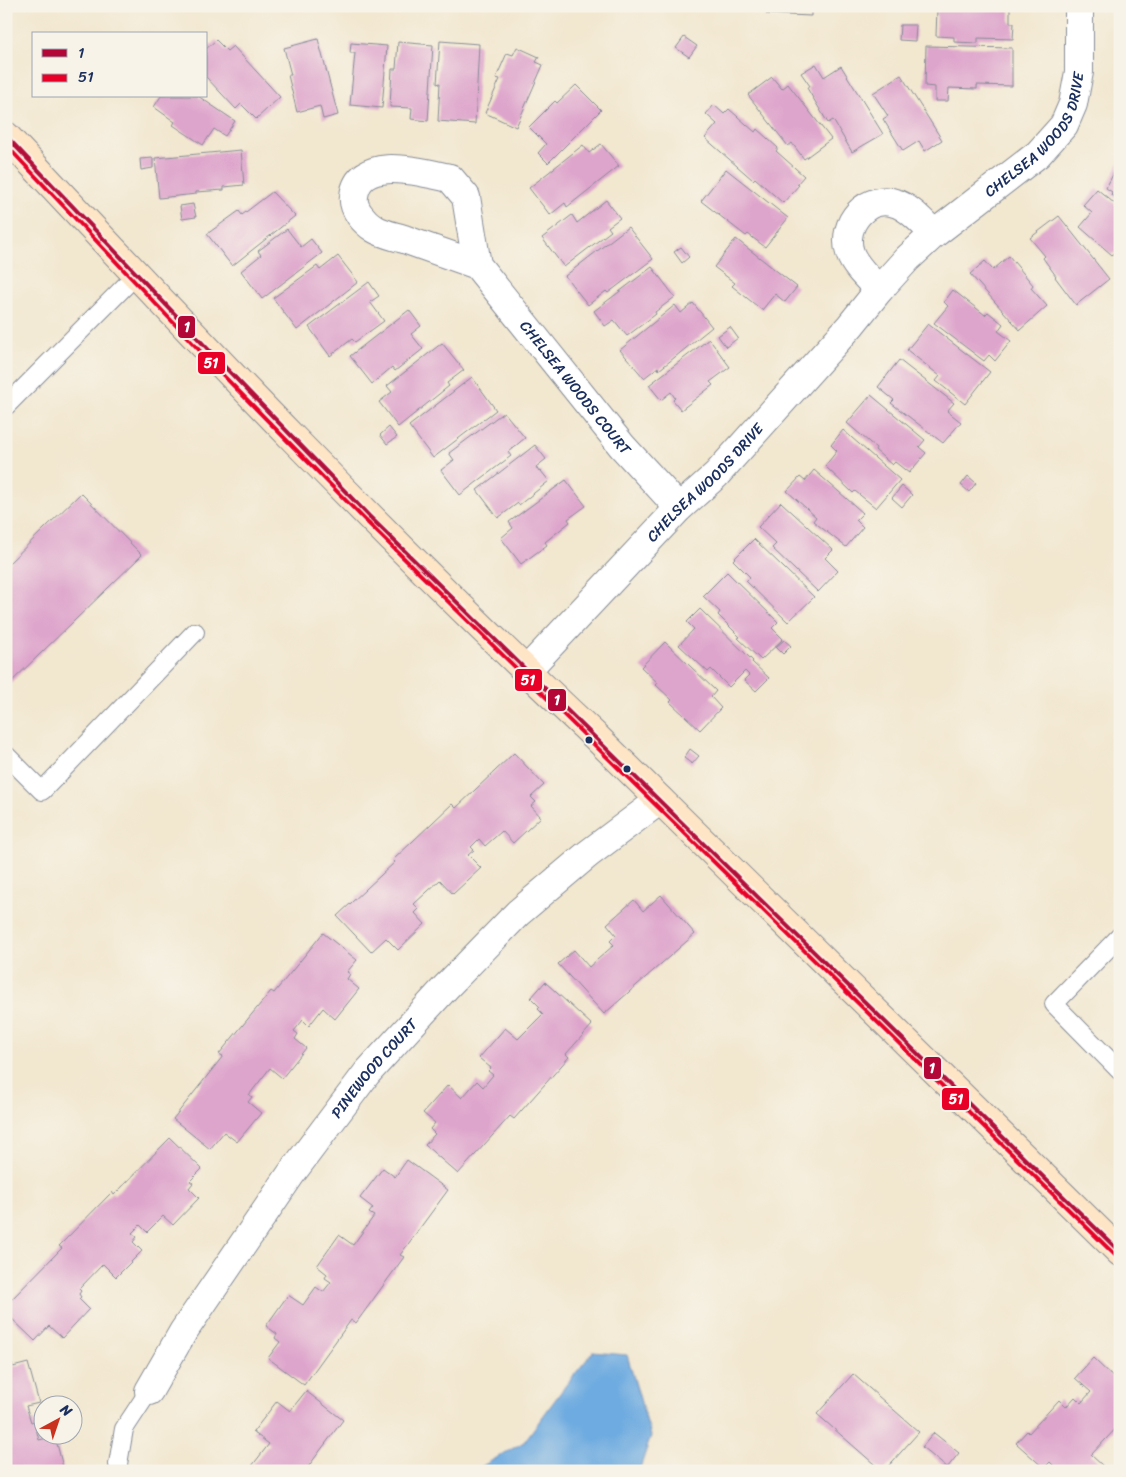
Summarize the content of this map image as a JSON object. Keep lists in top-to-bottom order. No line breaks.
{"streets":{"street":["CHELSEA WOODS DRIVE","CHELSEA WOODS COURT","PINEWOOD COURT"]},"crossings":[["CHELSEA WOODS DRIVE","CHELSEA WOODS COURT"]],"lines":["transit line 1","transit line 51"],"legend":["1","51"],"north":"top right"}
